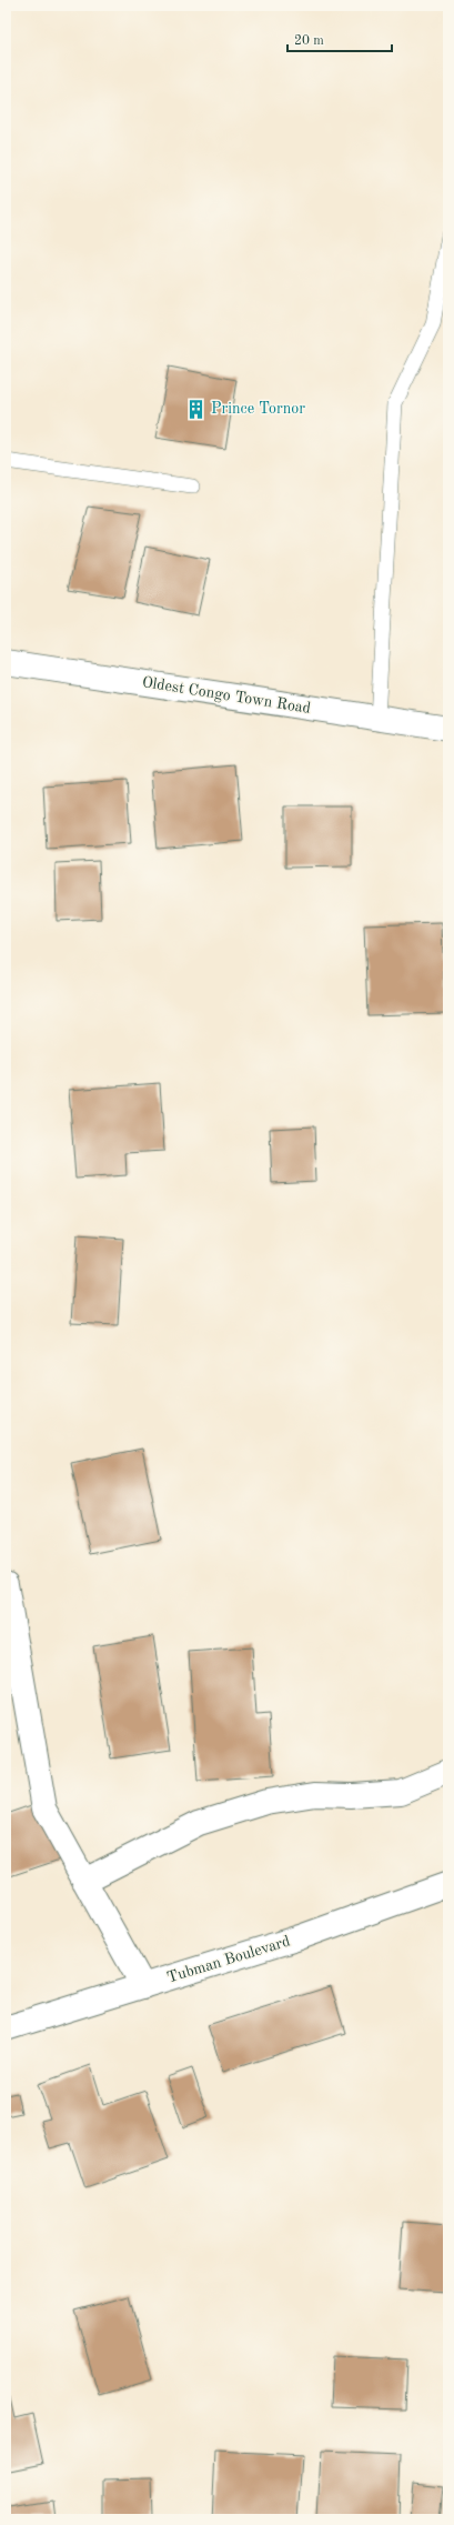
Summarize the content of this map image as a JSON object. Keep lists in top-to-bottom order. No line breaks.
{"streets":{"main road":["Oldest Congo Town Road","Tubman Boulevard"]},"places":{"building":["Prince Tornor"]},"scale_bar":"20 m"}
